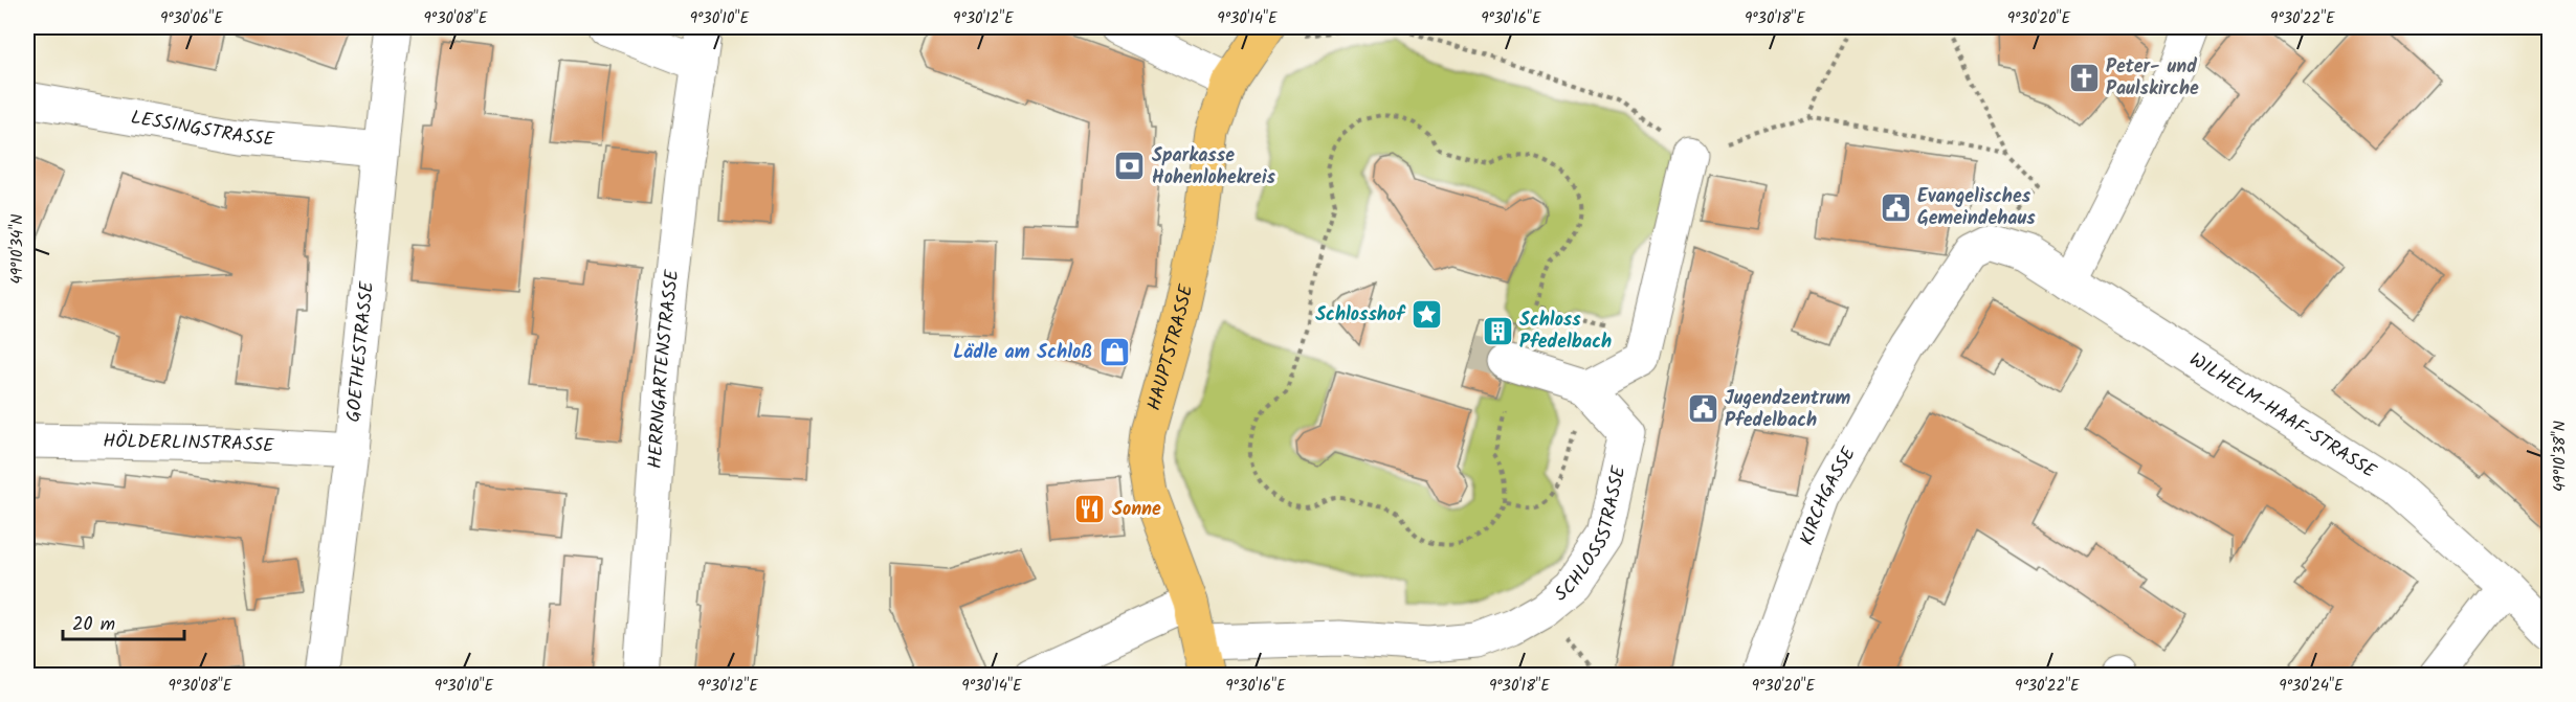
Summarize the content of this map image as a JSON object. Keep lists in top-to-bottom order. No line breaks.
{"streets":{"main road":["HAUPTSTRASSE"],"street":["LESSINGSTRASSE","GOETHESTRASSE","HERRNGARTENSTRASSE","WILHELM-HAAF-STRASSE","HÖLDERLINSTRASSE","KIRCHGASSE","SCHLOSSSTRASSE"]},"crossings":[["LESSINGSTRASSE","GOETHESTRASSE"],["HAUPTSTRASSE","SCHLOSSSTRASSE"],["GOETHESTRASSE","HÖLDERLINSTRASSE"],["WILHELM-HAAF-STRASSE","KIRCHGASSE"]],"places":{"church":["Peter- und Paulskirche"],"bank":["Sparkasse Hohenlohekreis"],"public building":["Evangelisches Gemeindehaus","Jugendzentrum Pfedelbach"],"place":["Schlosshof"],"building":["Schloss Pfedelbach"],"shop":["Lädle am Schloß"],"restaurant":["Sonne"]},"scale_bar":"20 m","coordinates":["9°30'06\"E","9°30'08\"E","9°30'10\"E","9°30'12\"E","9°30'14\"E","9°30'16\"E","9°30'18\"E","9°30'20\"E","9°30'22\"E","49°10'34\"N","49°10'38\"N","9°30'24\"E"]}
